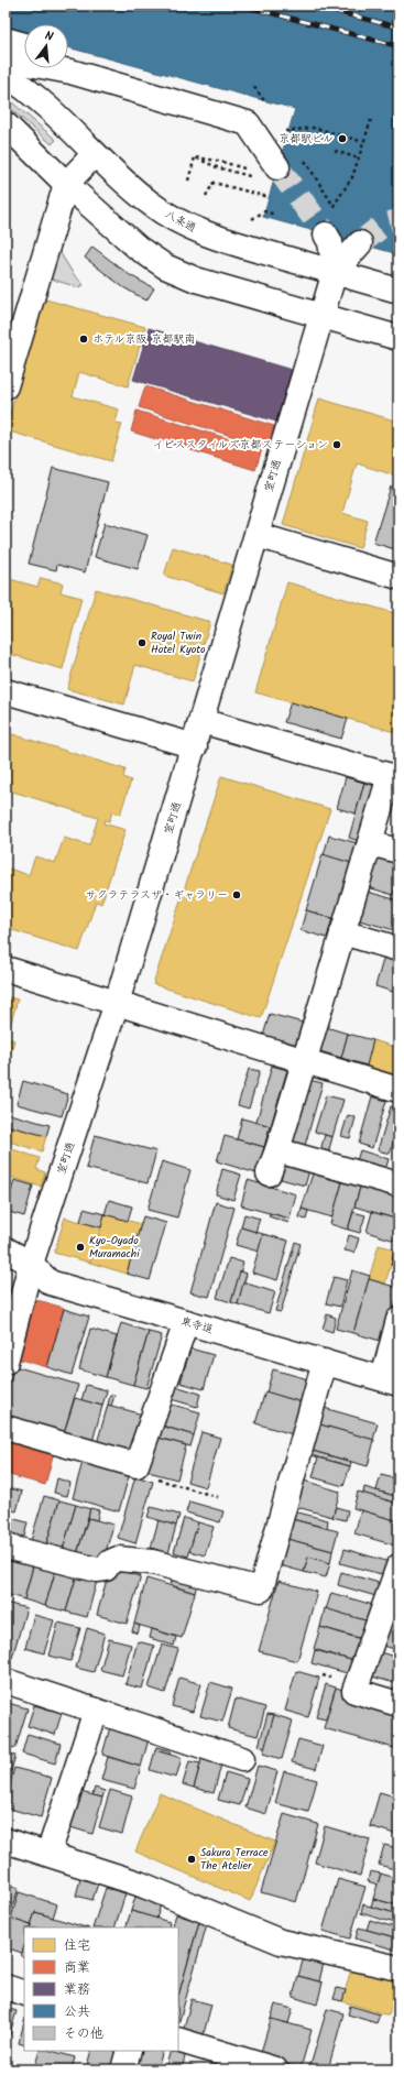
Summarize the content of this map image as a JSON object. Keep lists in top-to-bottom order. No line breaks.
{"streets":{"street":["八条通","室町通","東寺道"]},"crossings":[["八条通","室町通"],["室町通","東寺道"]],"places":["京都駅ビル","ホテル京阪 京都駅南","イビススタイルズ京都ステーション","Royal Twin Hotel Kyoto","サクラテラスザ・ギャラリー","Kyo-Oyado Muramachi","Sakura Terrace The Atelier"],"legend":["住宅","商業","業務","公共","その他"],"north":"top"}
